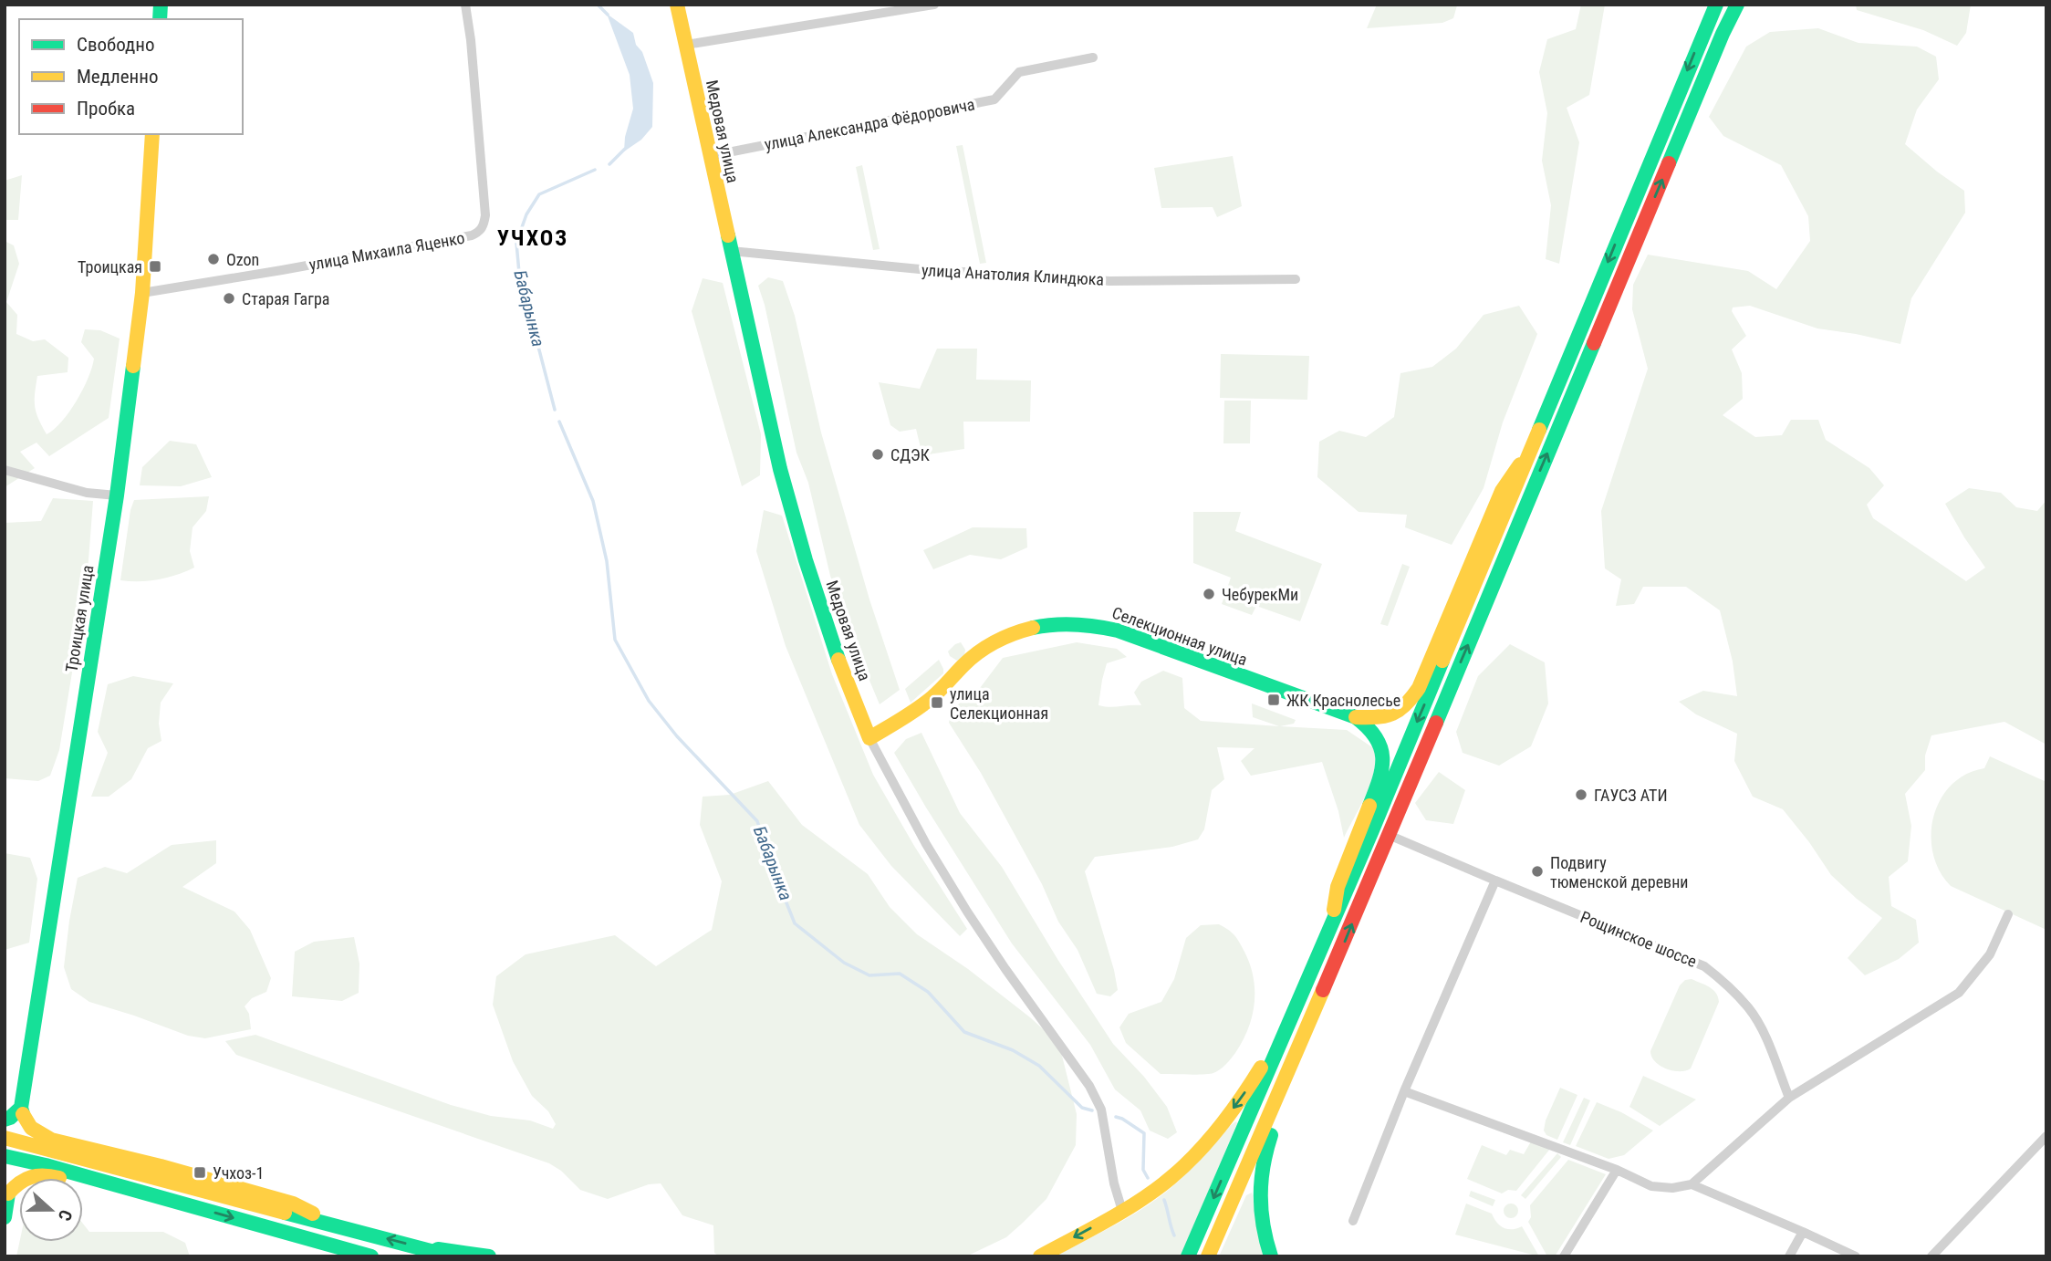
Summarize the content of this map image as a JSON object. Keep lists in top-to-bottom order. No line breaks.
{"streets":{"main road":["Медовая улица","Троицкая улица","Селекционная улица"],"street":["улица Александра Фёдоровича","улица Михаила Яценко","улица Анатолия Клиндюка","Рощинское шоссе"]},"crossings":[["улица Александра Фёдоровича","Медовая улица"],["Медовая улица","улица Анатолия Клиндюка"],["Медовая улица","Селекционная улица"],["улица Михаила Яценко","Троицкая улица"]],"districts":["УЧХОЗ"],"water":["Бабарынка"],"places":{"other":["Ozon","Старая Гагра","СДЭК","ЧебурекМи","ГАУСЗ АТИ","Подвигу тюменской деревни"],"transit":["Троицкая","ЖК Краснолесье","улица Селекционная","Учхоз-1"]},"legend":["Свободно","Медленно","Пробка"],"north":"right"}
